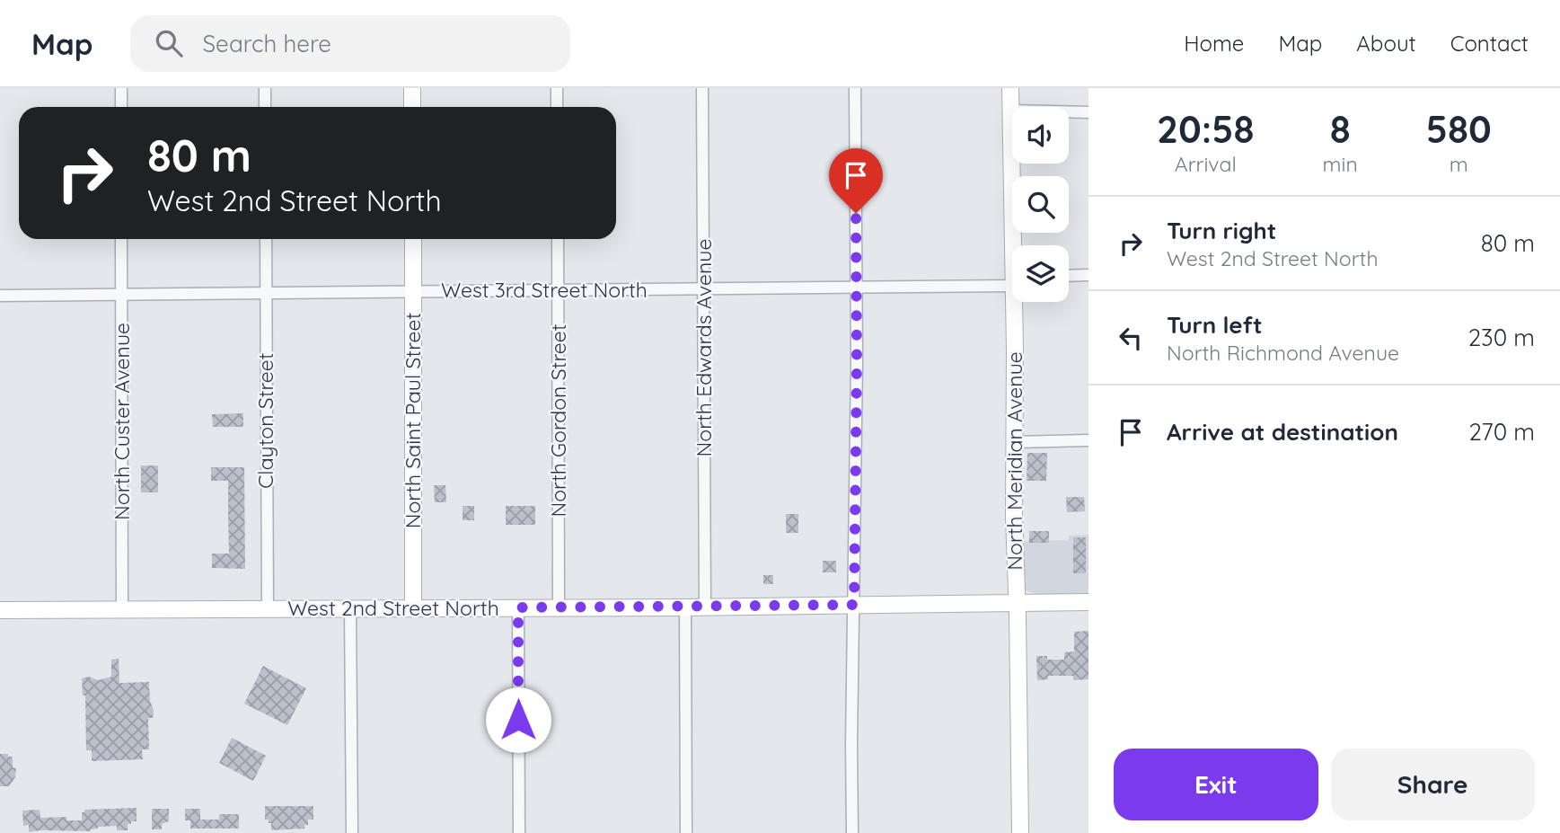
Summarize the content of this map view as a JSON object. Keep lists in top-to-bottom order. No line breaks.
{"streets":{"street":["West 3rd Street North","North Edwards Avenue","Clayton Street","North Saint Paul Street","North Gordon Street","North Custer Avenue","North Meridian Avenue","West 2nd Street North"]},"crossings":[["West 3rd Street North","North Edwards Avenue"],["West 3rd Street North","Clayton Street"],["West 3rd Street North","North Saint Paul Street"],["West 3rd Street North","North Gordon Street"],["West 3rd Street North","North Custer Avenue"],["North Edwards Avenue","West 2nd Street North"],["Clayton Street","West 2nd Street North"],["North Saint Paul Street","West 2nd Street North"],["North Gordon Street","West 2nd Street North"],["North Custer Avenue","West 2nd Street North"],["North Meridian Avenue","West 2nd Street North"]],"page":{"header":"Map","search":"Search here","nav":["Home","Map","About","Contact"],"eta":["20:58","Arrival","8","min","580","m"],"turn":["80 m","West 2nd Street North"],"list":[{"name":"Turn right","note":"West 2nd Street North","value":"80 m"},{"name":"Turn left","note":"North Richmond Avenue","value":"230 m"},{"name":"Arrive at destination","value":"270 m"}],"buttons":["Exit","Share"]}}
